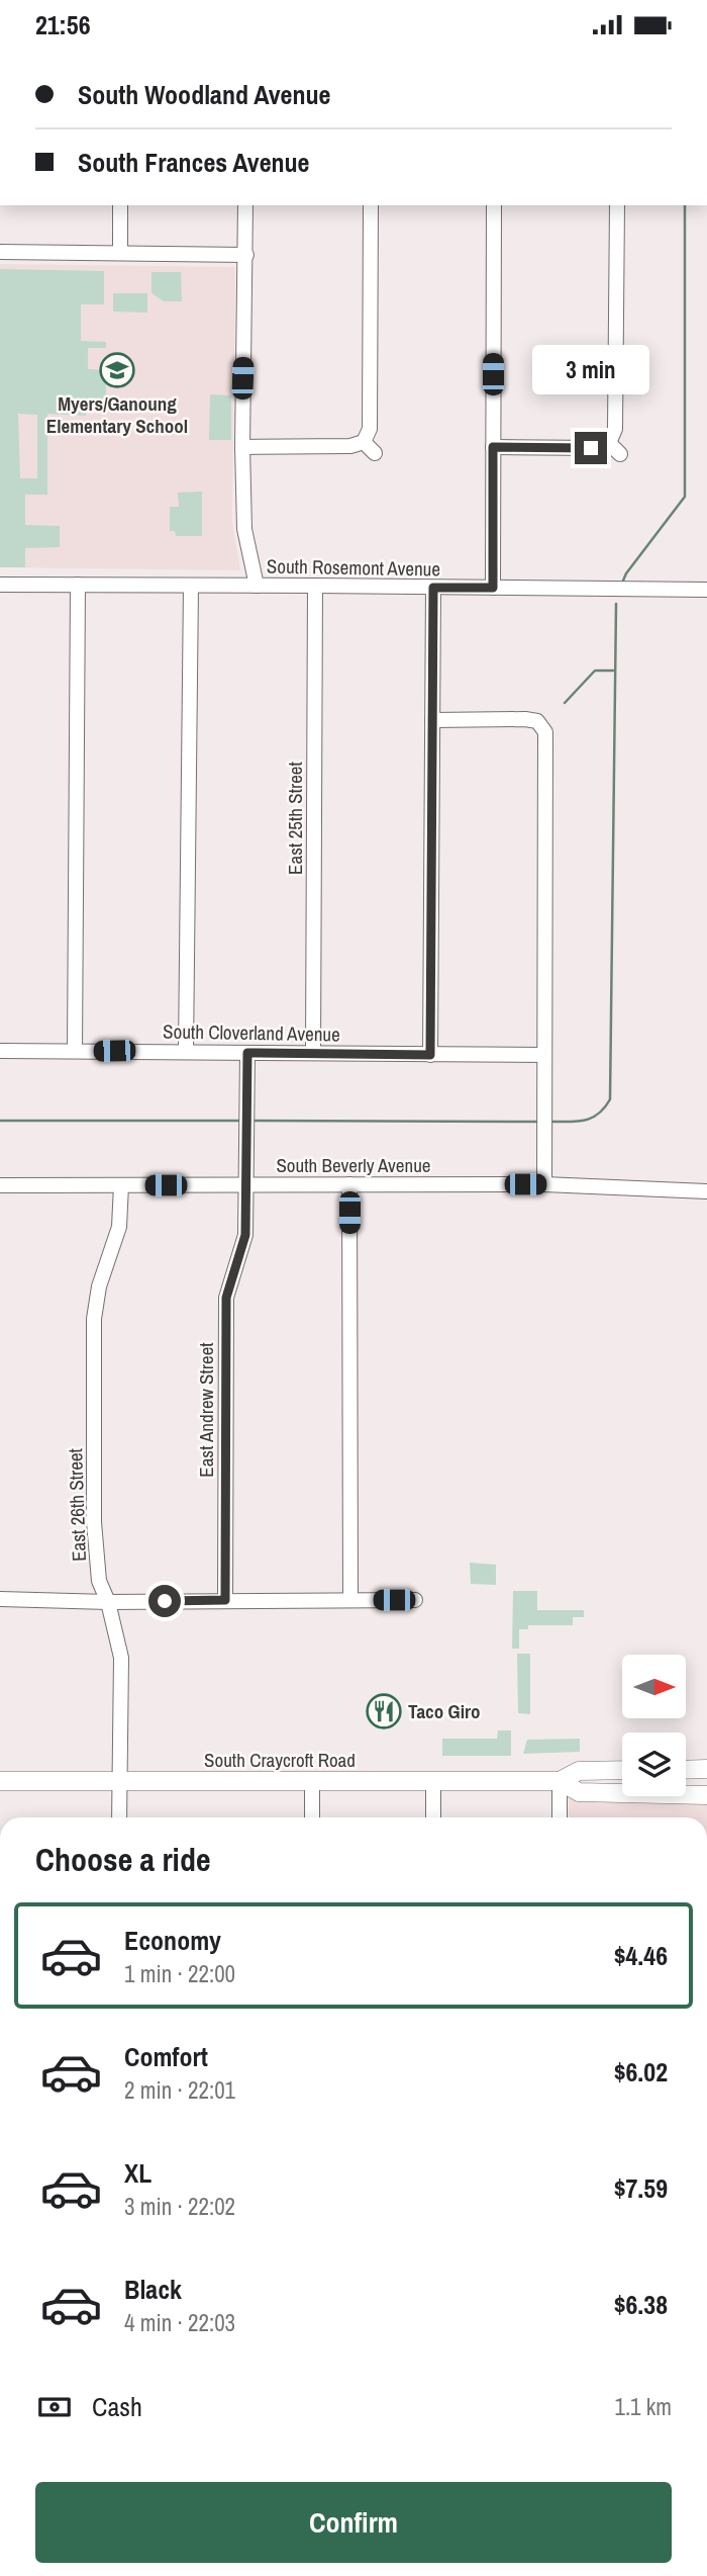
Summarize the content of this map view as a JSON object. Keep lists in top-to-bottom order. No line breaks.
{"streets":{"main road":["South Craycroft Road"],"street":["South Rosemont Avenue","East 25th Street","South Cloverland Avenue","South Beverly Avenue","East Andrew Street","East 26th Street"]},"crossings":[["South Rosemont Avenue","East 25th Street"],["East 25th Street","South Cloverland Avenue"],["South Cloverland Avenue","East Andrew Street"],["South Beverly Avenue","East Andrew Street"],["South Beverly Avenue","East 26th Street"],["East 26th Street","South Craycroft Road"]],"places":{"school or university":["Myers/Ganoung Elementary School"],"restaurant":["Taco Giro"]},"north":"right","page":{"status":"21:56","banner":["South Woodland Avenue","South Frances Avenue"],"bubble":"3 min","heading":"Choose a ride","list":[{"name":"Economy","note":"1 min · 22:00","value":"$4.46"},{"name":"Comfort","note":"2 min · 22:01","value":"$6.02"},{"name":"XL","note":"3 min · 22:02","value":"$7.59"},{"name":"Black","note":"4 min · 22:03","value":"$6.38"}],"pay":["Cash","1.1 km"],"buttons":"Confirm"}}
